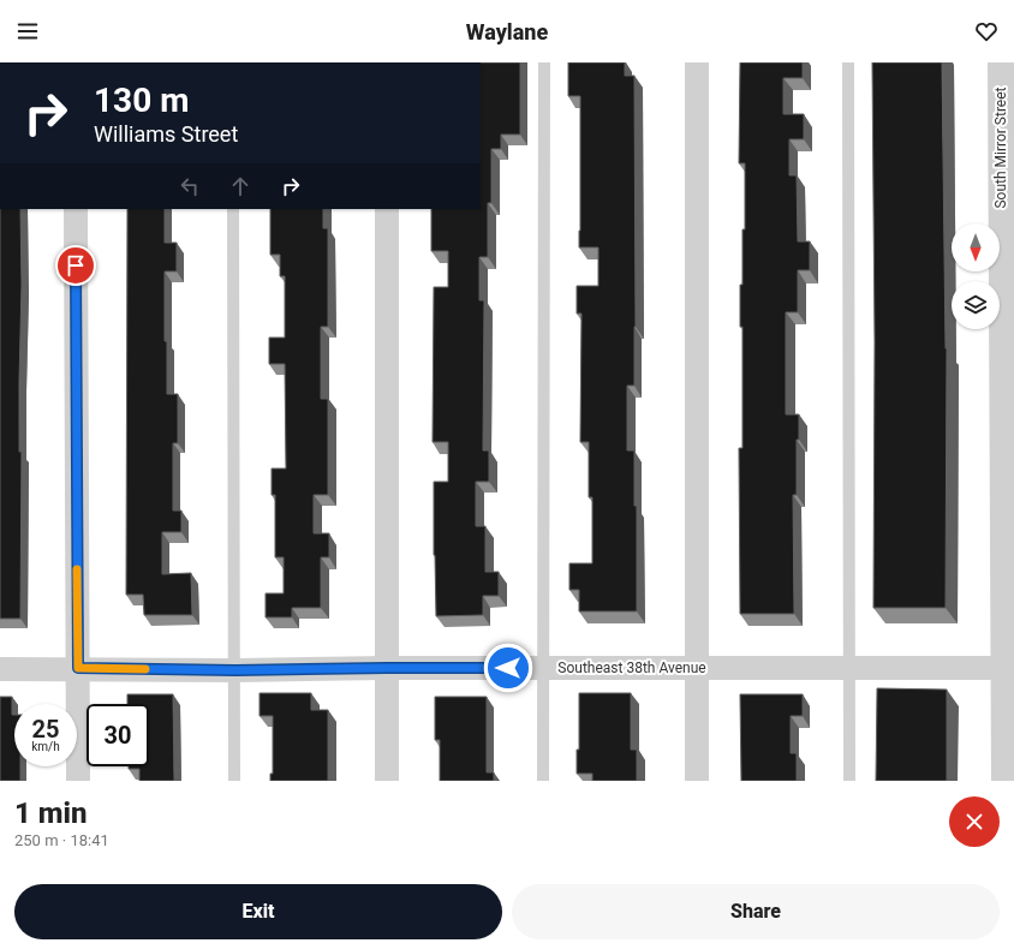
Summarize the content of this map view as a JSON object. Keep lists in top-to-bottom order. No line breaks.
{"streets":{"street":["South Mirror Street","Southeast 38th Avenue"]},"crossings":[["South Mirror Street","Southeast 38th Avenue"]],"north":"bottom","page":{"header":"Waylane","turn":["130 m","Williams Street"],"speed":"25 km/h","limit":"30","heading":["1 min","250 m · 18:41"],"buttons":["Exit","Share"]}}
